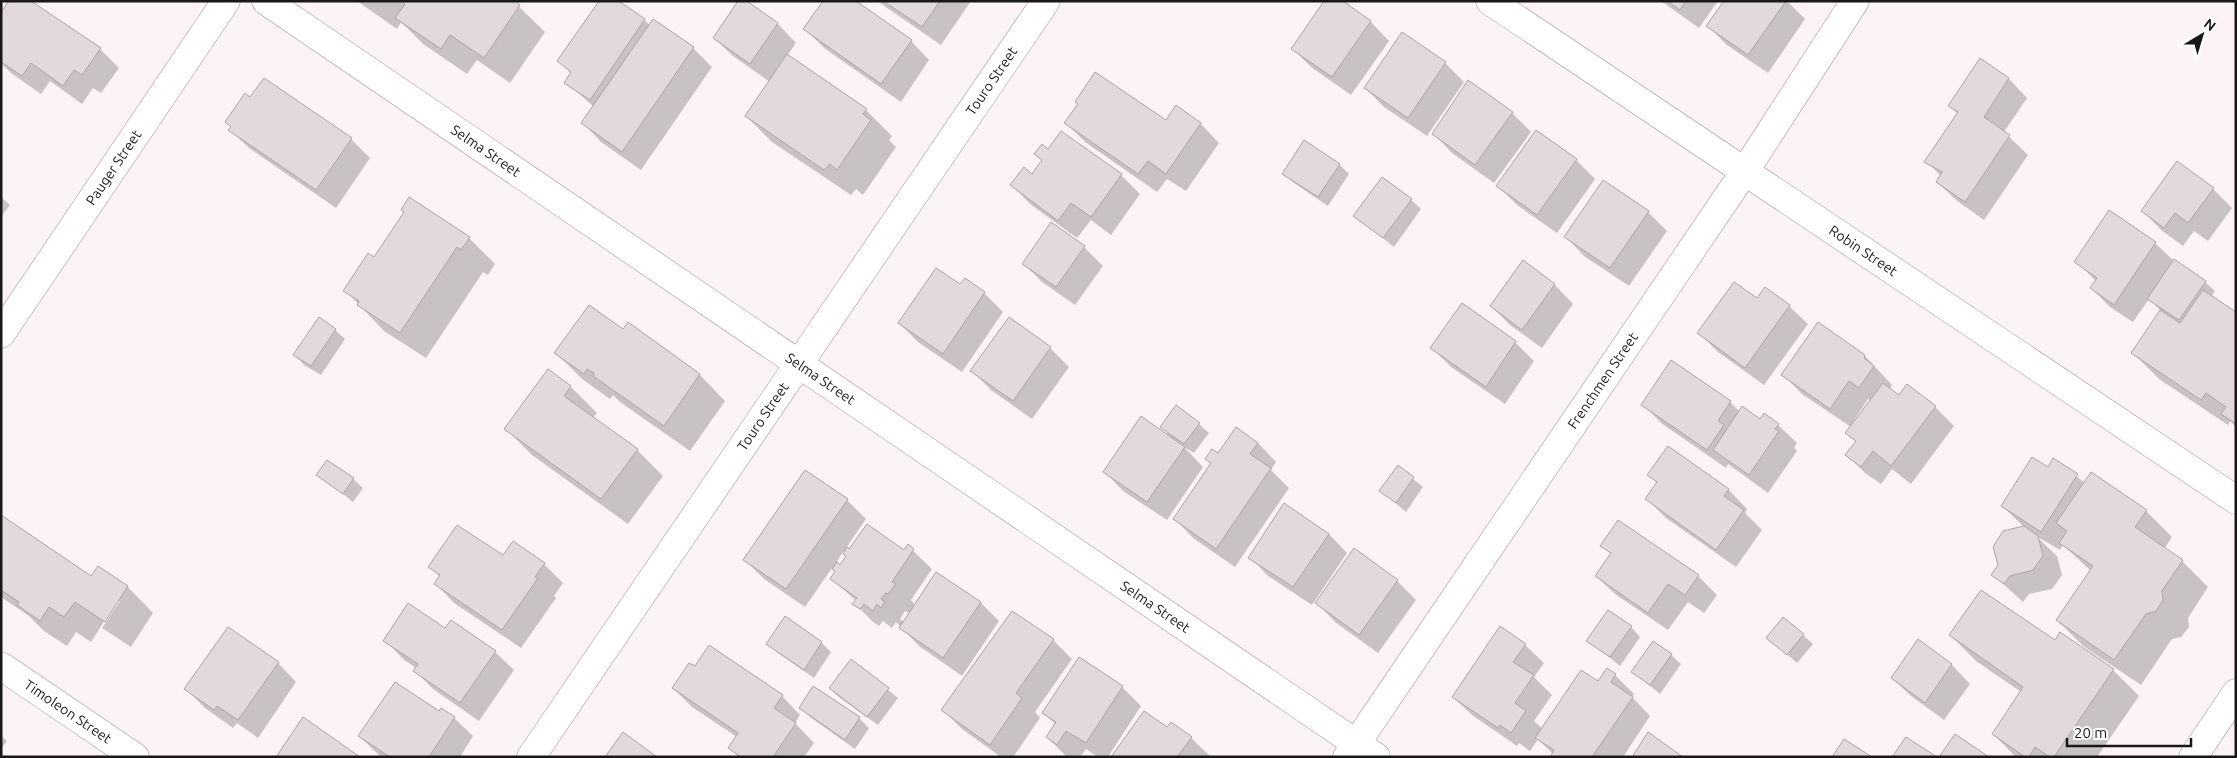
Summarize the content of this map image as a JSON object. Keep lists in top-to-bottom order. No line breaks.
{"streets":{"street":["Touro Street","Selma Street","Pauger Street","Robin Street","Frenchmen Street","Timoleon Street"]},"crossings":[["Touro Street","Selma Street"],["Selma Street","Frenchmen Street"],["Robin Street","Frenchmen Street"]],"scale_bar":"20 m","north":"top right"}
